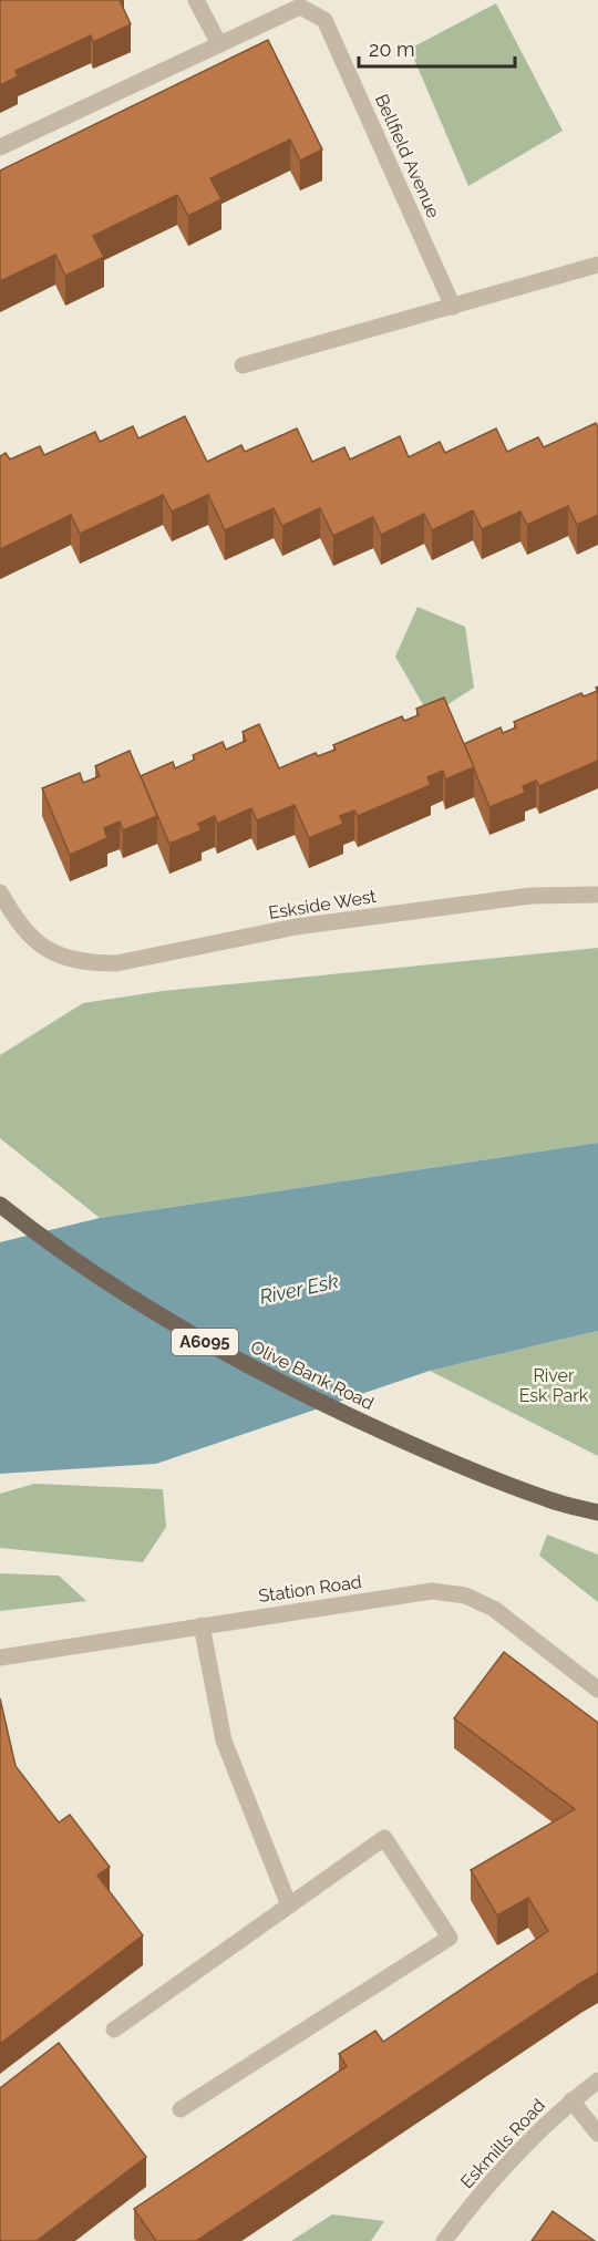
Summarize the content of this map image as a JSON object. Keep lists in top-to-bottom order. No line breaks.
{"streets":{"main road":["A6095","Olive Bank Road"],"street":["Bellfield Avenue","Eskside West","Station Road","Eskmills Road"]},"water":["River Esk"],"parks":["River Esk Park"],"scale_bar":"20 m"}
